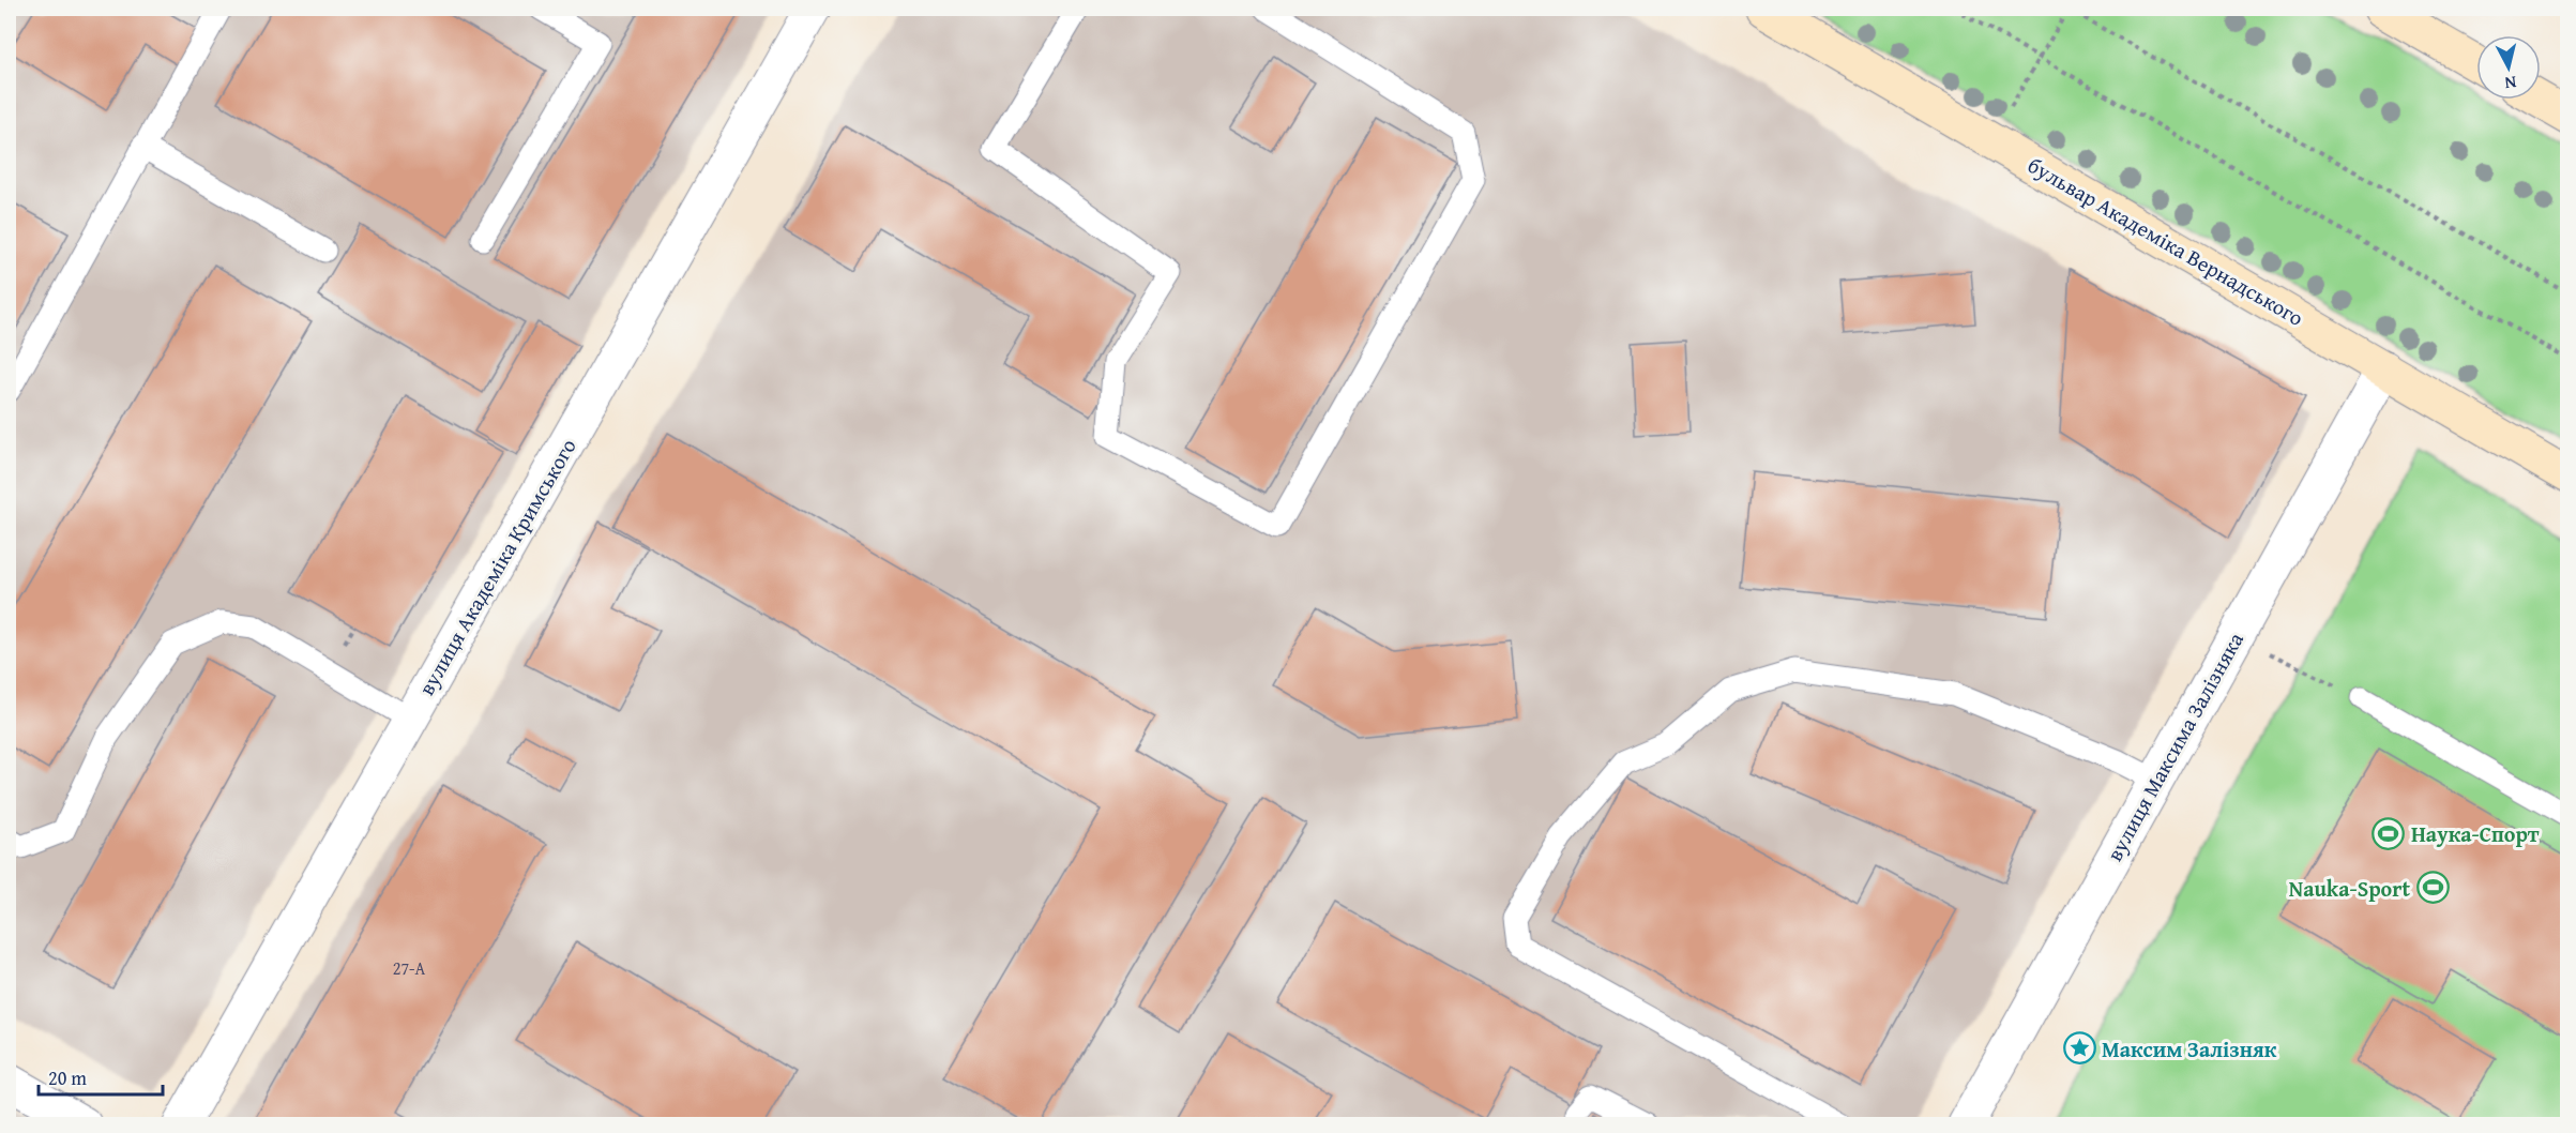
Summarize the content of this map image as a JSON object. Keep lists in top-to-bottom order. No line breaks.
{"streets":{"main road":["бульвар Академіка Вернадського"],"street":["вулиця Академіка Кримського","вулиця Максима Залізняка"]},"crossings":[["бульвар Академіка Вернадського","вулиця Максима Залізняка"]],"places":{"sports":["Наука-Спорт","Nauka-Sport"],"place":["Максим Залізняк"]},"house_numbers":["27-А"],"scale_bar":"20 m","north":"bottom"}
